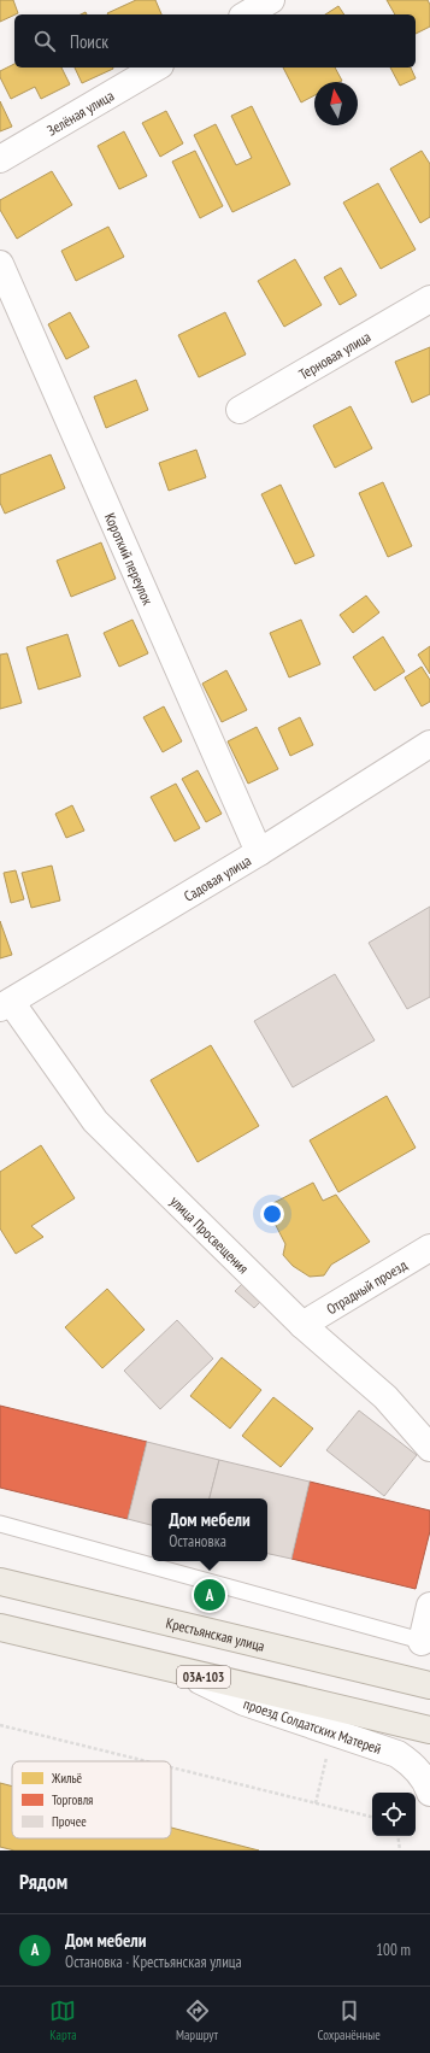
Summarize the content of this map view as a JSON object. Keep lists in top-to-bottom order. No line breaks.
{"streets":{"main road":["Крестьянская улица","03А-103"],"street":["Зелёная улица","Терновая улица","Короткий переулок","Садовая улица","улица Просвещения","Отрадный проезд","проезд Солдатских Матерей"]},"crossings":[["Короткий переулок","Садовая улица"],["Садовая улица","улица Просвещения"],["улица Просвещения","Отрадный проезд"],["03А-103","проезд Солдатских Матерей"]],"legend":["Жильё","Торговля","Прочее"],"north":"top","page":{"search":"Поиск","popup":["Дом мебели","Остановка"],"pins":"A","heading":"Рядом","list":[{"mark":"A","name":"Дом мебели","note":"Остановка · Крестьянская улица","value":"100 m"}],"nav":["Карта","Маршрут","Сохранённые"]}}
